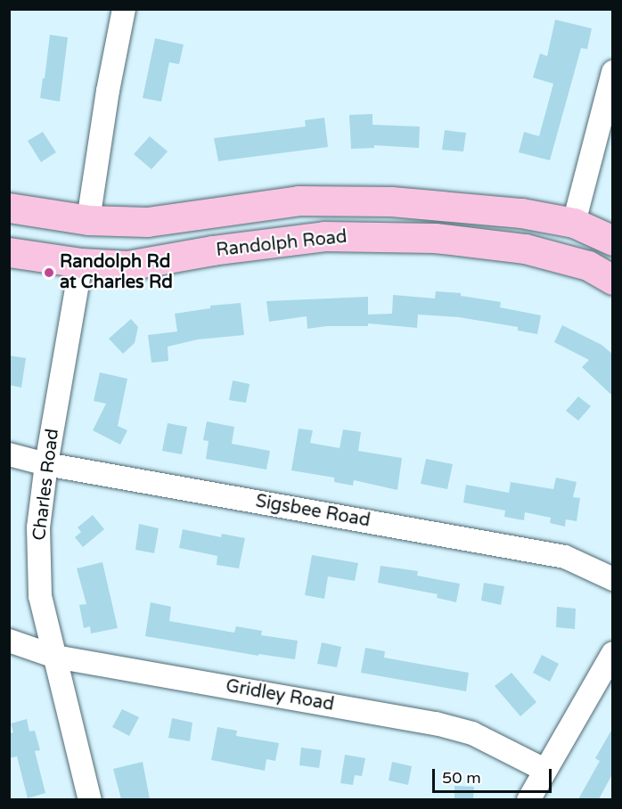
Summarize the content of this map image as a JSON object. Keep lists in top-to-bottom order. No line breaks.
{"streets":{"main road":["Randolph Road"],"street":["Charles Road","Sigsbee Road","Gridley Road"]},"crossings":[["Randolph Road","Charles Road"],["Charles Road","Sigsbee Road"],["Charles Road","Gridley Road"]],"places":["Randolph Rd at Charles Rd"],"scale_bar":"50 m"}
